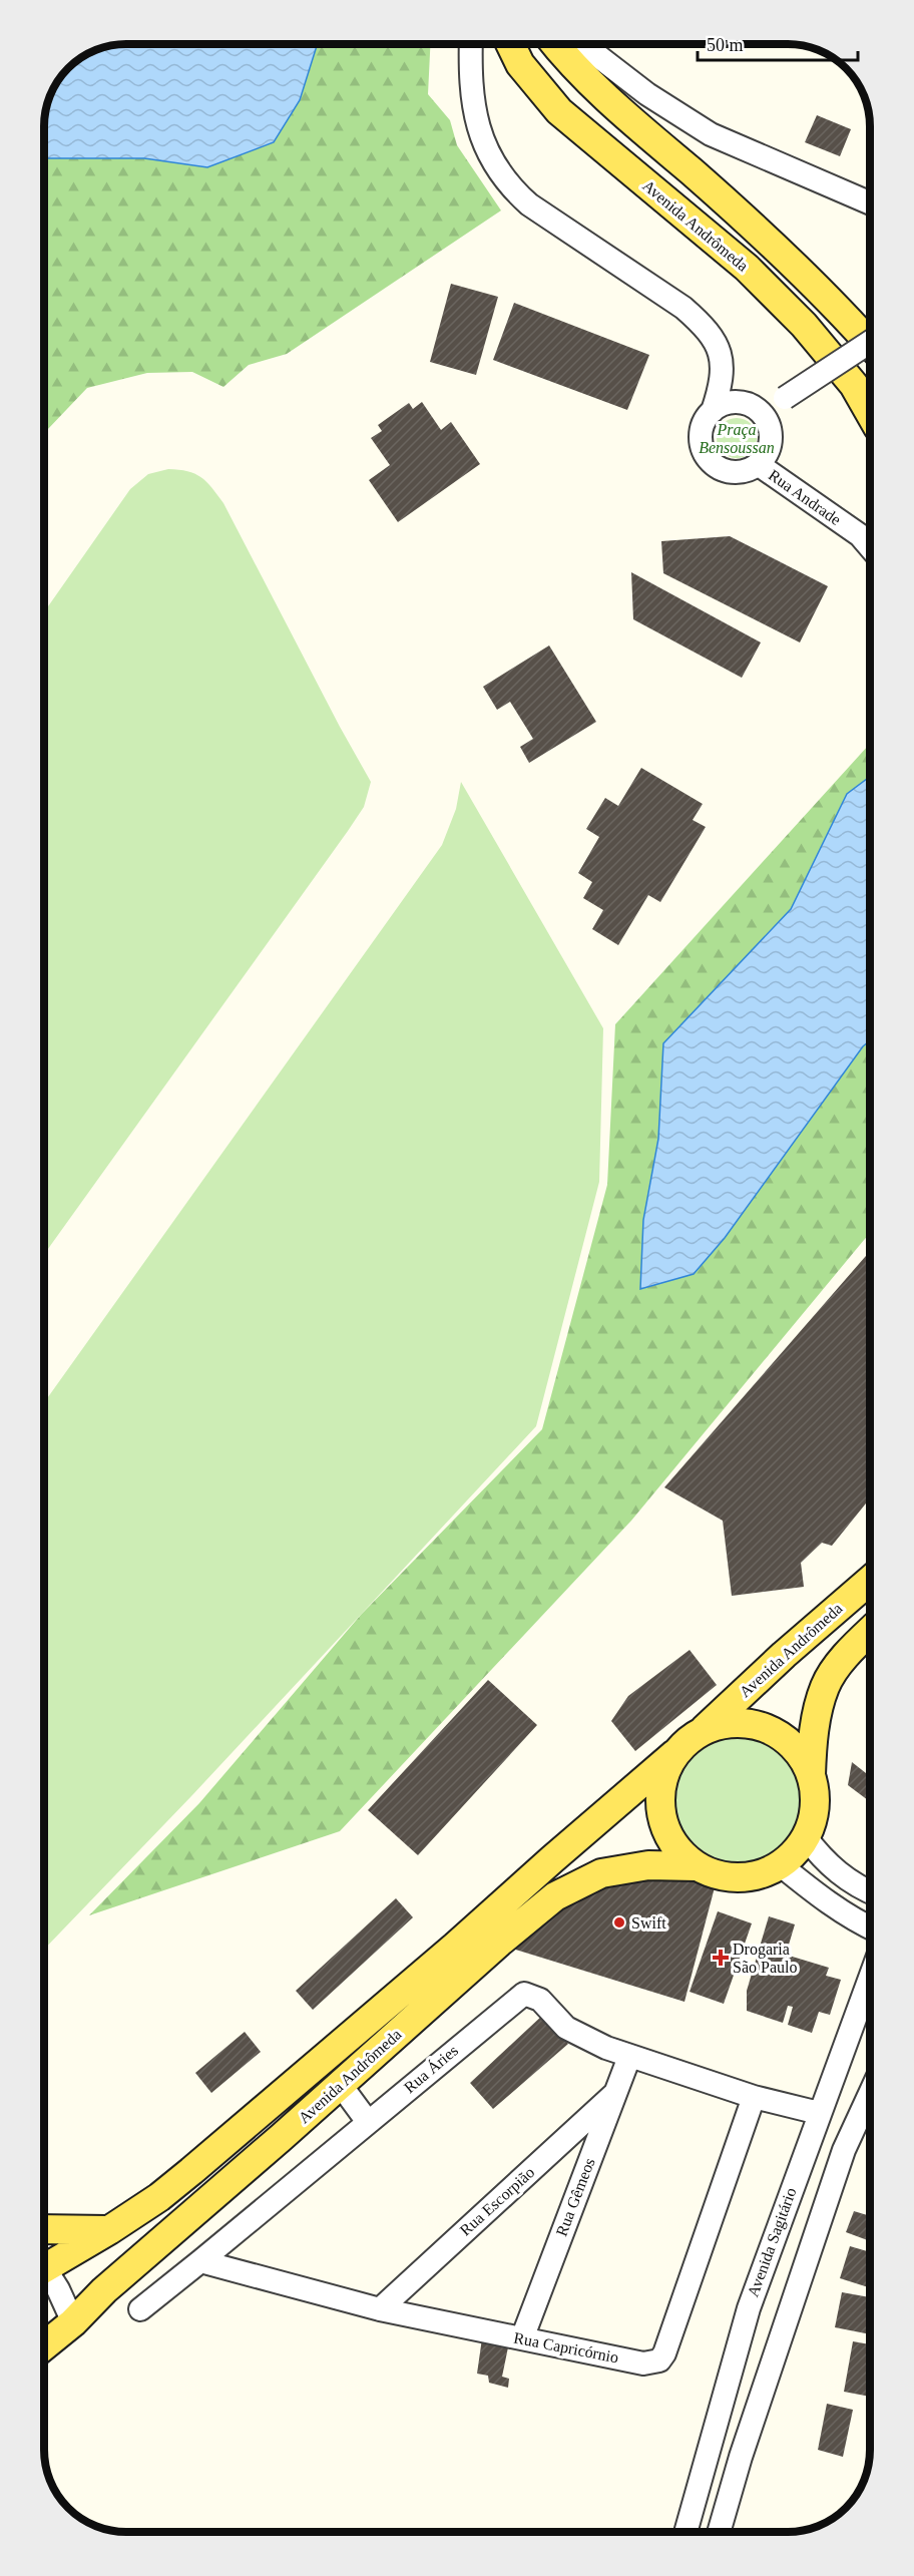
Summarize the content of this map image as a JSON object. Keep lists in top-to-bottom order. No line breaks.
{"streets":{"main road":["Avenida Andrômeda"],"street":["Rua Andrade","Rua Áries","Rua Gêmeos","Rua Escorpião","Avenida Sagitário","Rua Capricórnio"]},"crossings":[["Rua Áries","Rua Gêmeos"],["Rua Áries","Avenida Sagitário"],["Rua Áries","Rua Capricórnio"],["Rua Gêmeos","Rua Escorpião"],["Rua Gêmeos","Rua Capricórnio"],["Rua Escorpião","Rua Capricórnio"]],"parks":["Praça Bensoussan"],"places":{"other":["Swift"],"health":["Drogaria São Paulo"]},"scale_bar":"50 m"}
